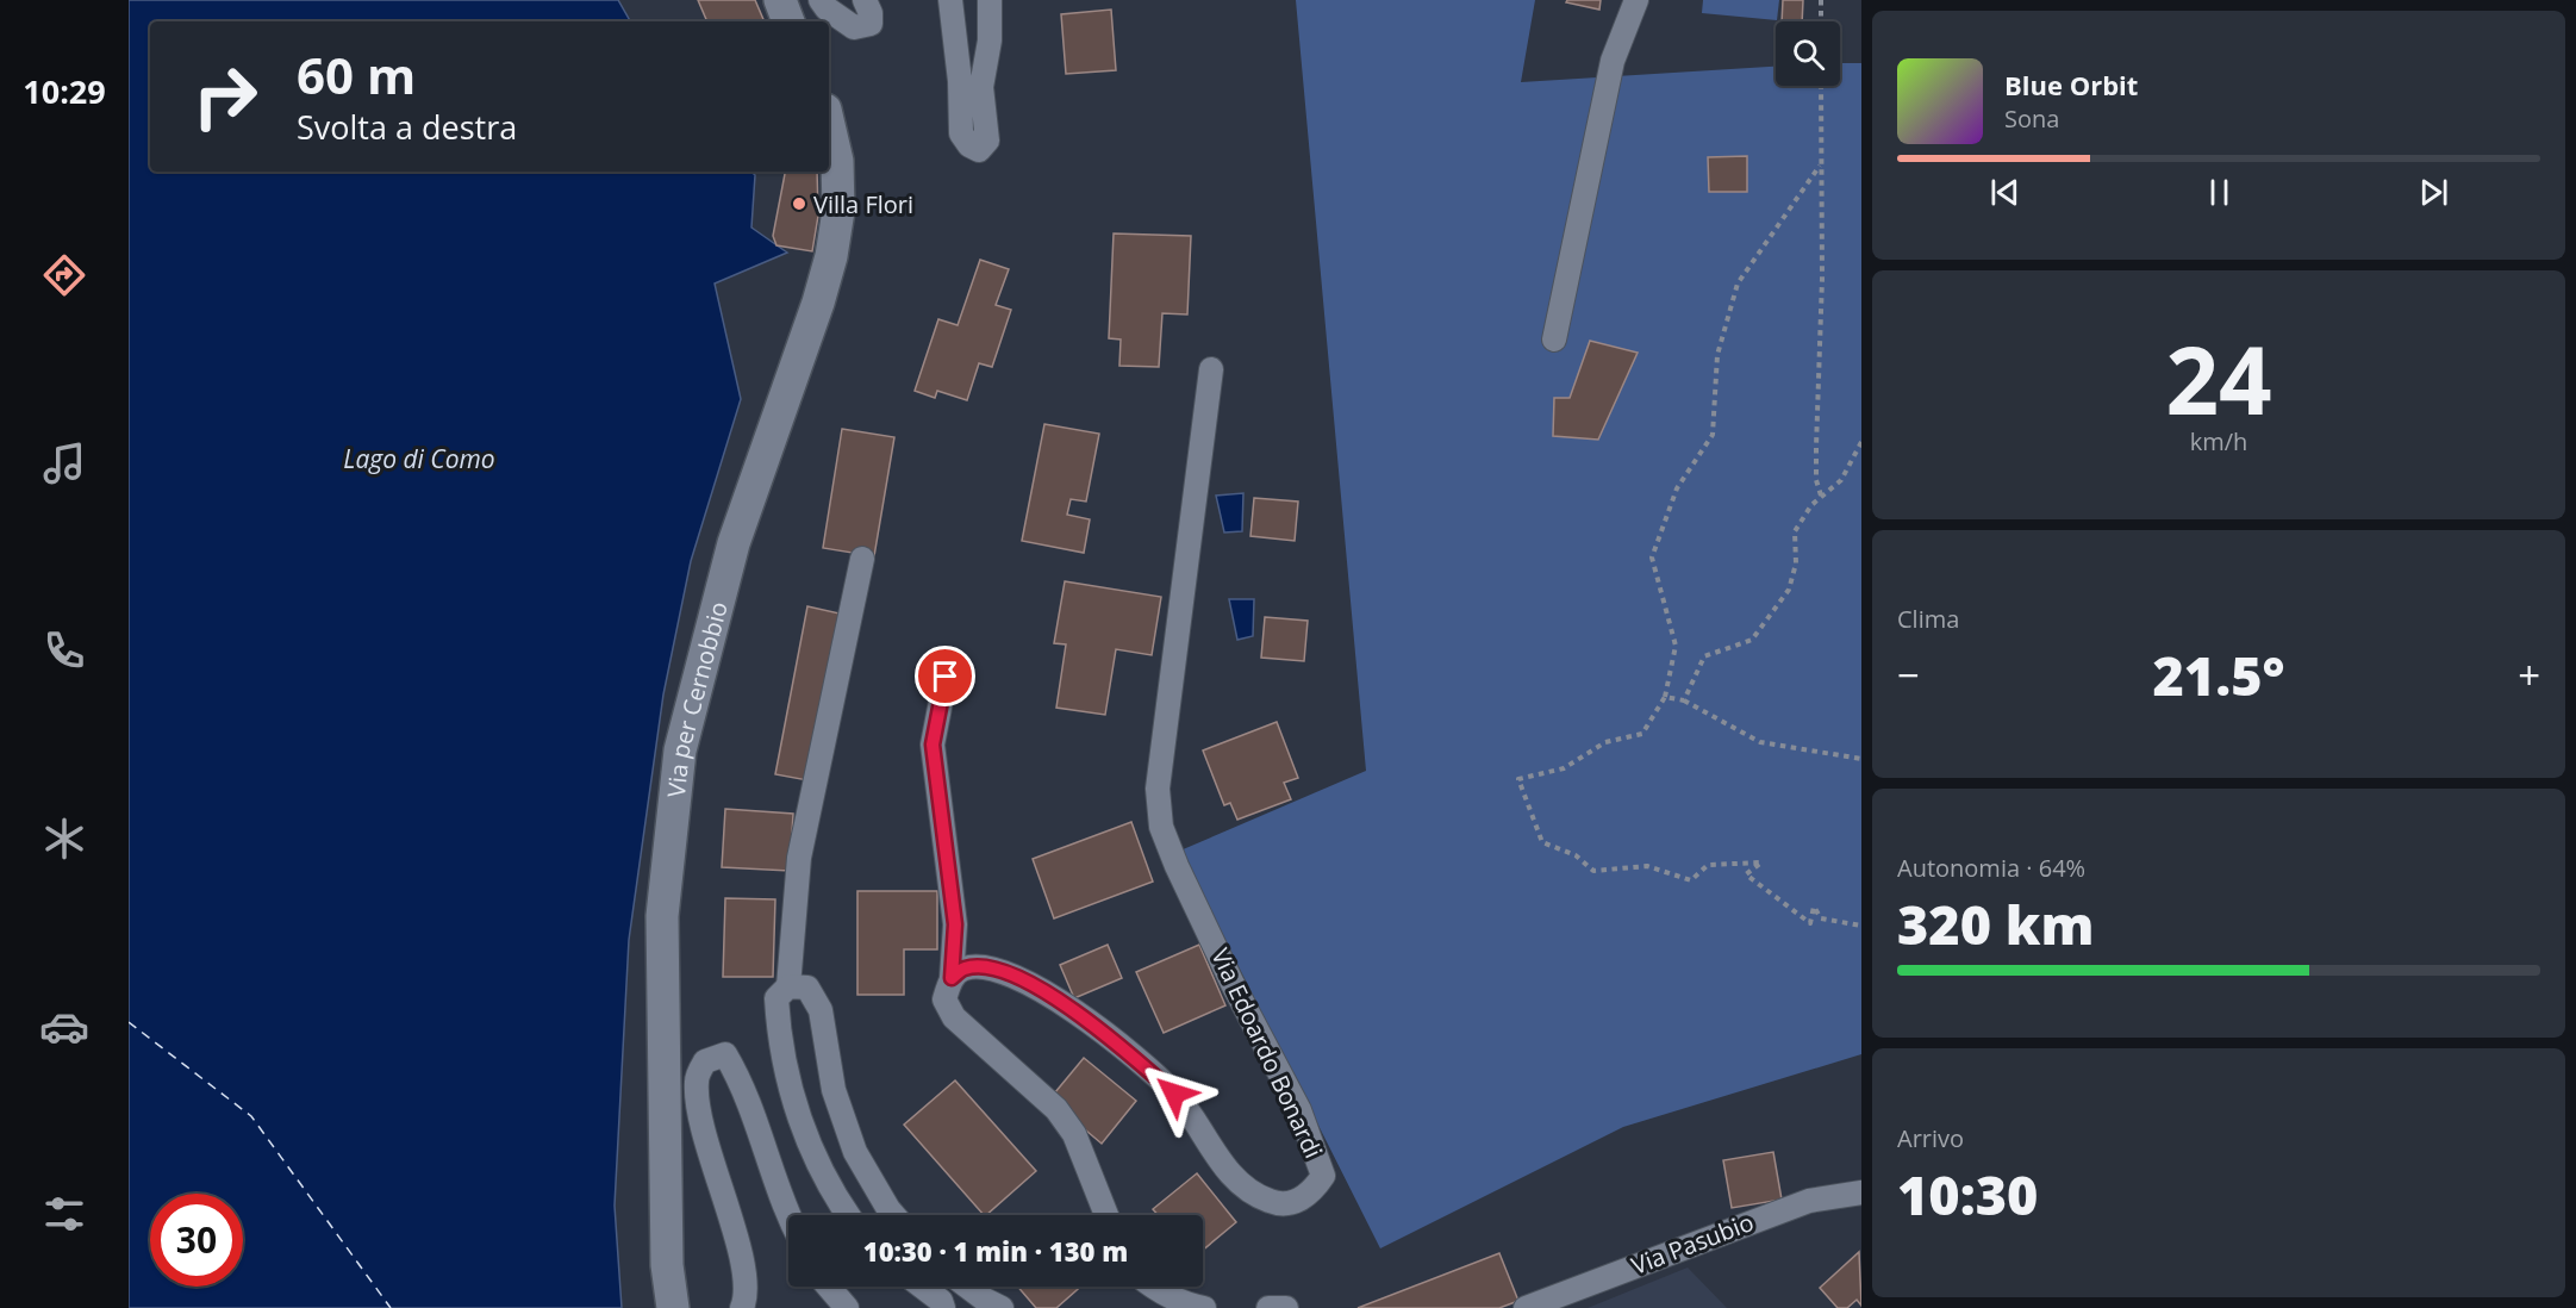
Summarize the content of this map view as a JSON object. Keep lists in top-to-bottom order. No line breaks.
{"streets":{"main road":["Via per Cernobbio"],"street":["Via Edoardo Bonardi","Via Pasubio"]},"water":["Lago di Como"],"places":["Villa Flori"],"page":{"tabs":"10:29","turn":["60 m","Svolta a destra"],"song":["Blue Orbit","Sona"],"tile":[["24","km/h"],"Clima",["Autonomia · 64%","320 km"],["Arrivo","10:30"]],"heat":["−","21.5°","+"],"limit":"30","trip":"10:30 · 1 min · 130 m"}}
